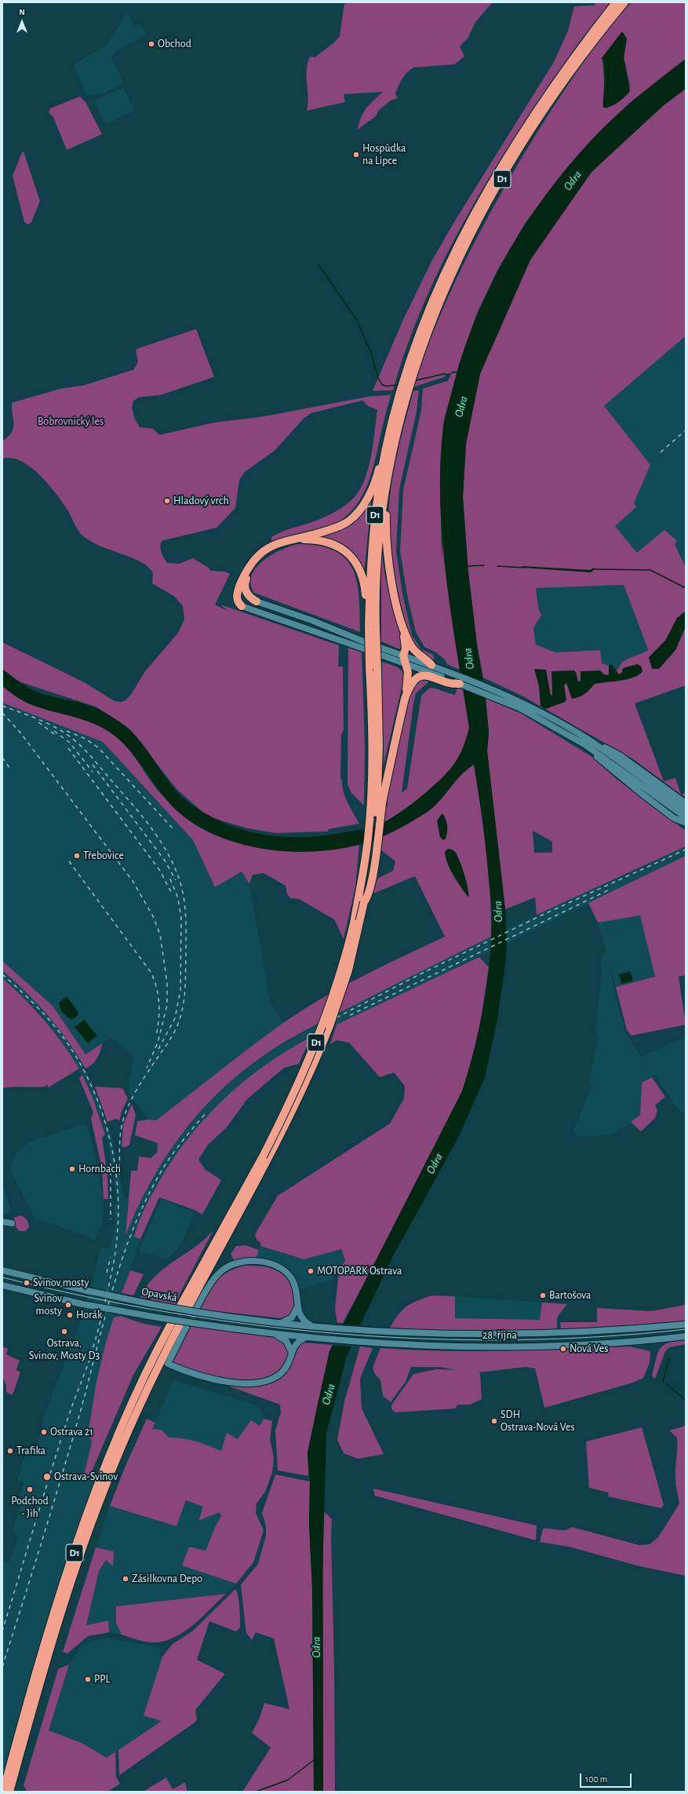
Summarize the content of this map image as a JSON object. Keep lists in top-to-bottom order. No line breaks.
{"streets":{"highway":["D1"],"main road":["Opavská","28. října"]},"crossings":[["D1","Opavská"],["Opavská","28. října"]],"water":["Odra"],"parks":["Bobrovnický les"],"places":["Obchod","Hospůdka na Lipce","Hladový vrch","Třebovice","Hornbach","MOTOPARK Ostrava","Svinov,mosty","Bartošova","Svinov mosty","Horák","Ostrava, Svinov, Mosty D3","Nová Ves","SDH Ostrava-Nová Ves","Ostrava 21","Trafika","Ostrava-Svinov","Podchod - Jih","Zásilkovna Depo","PPL"],"scale_bar":"100 m","north":"top"}
